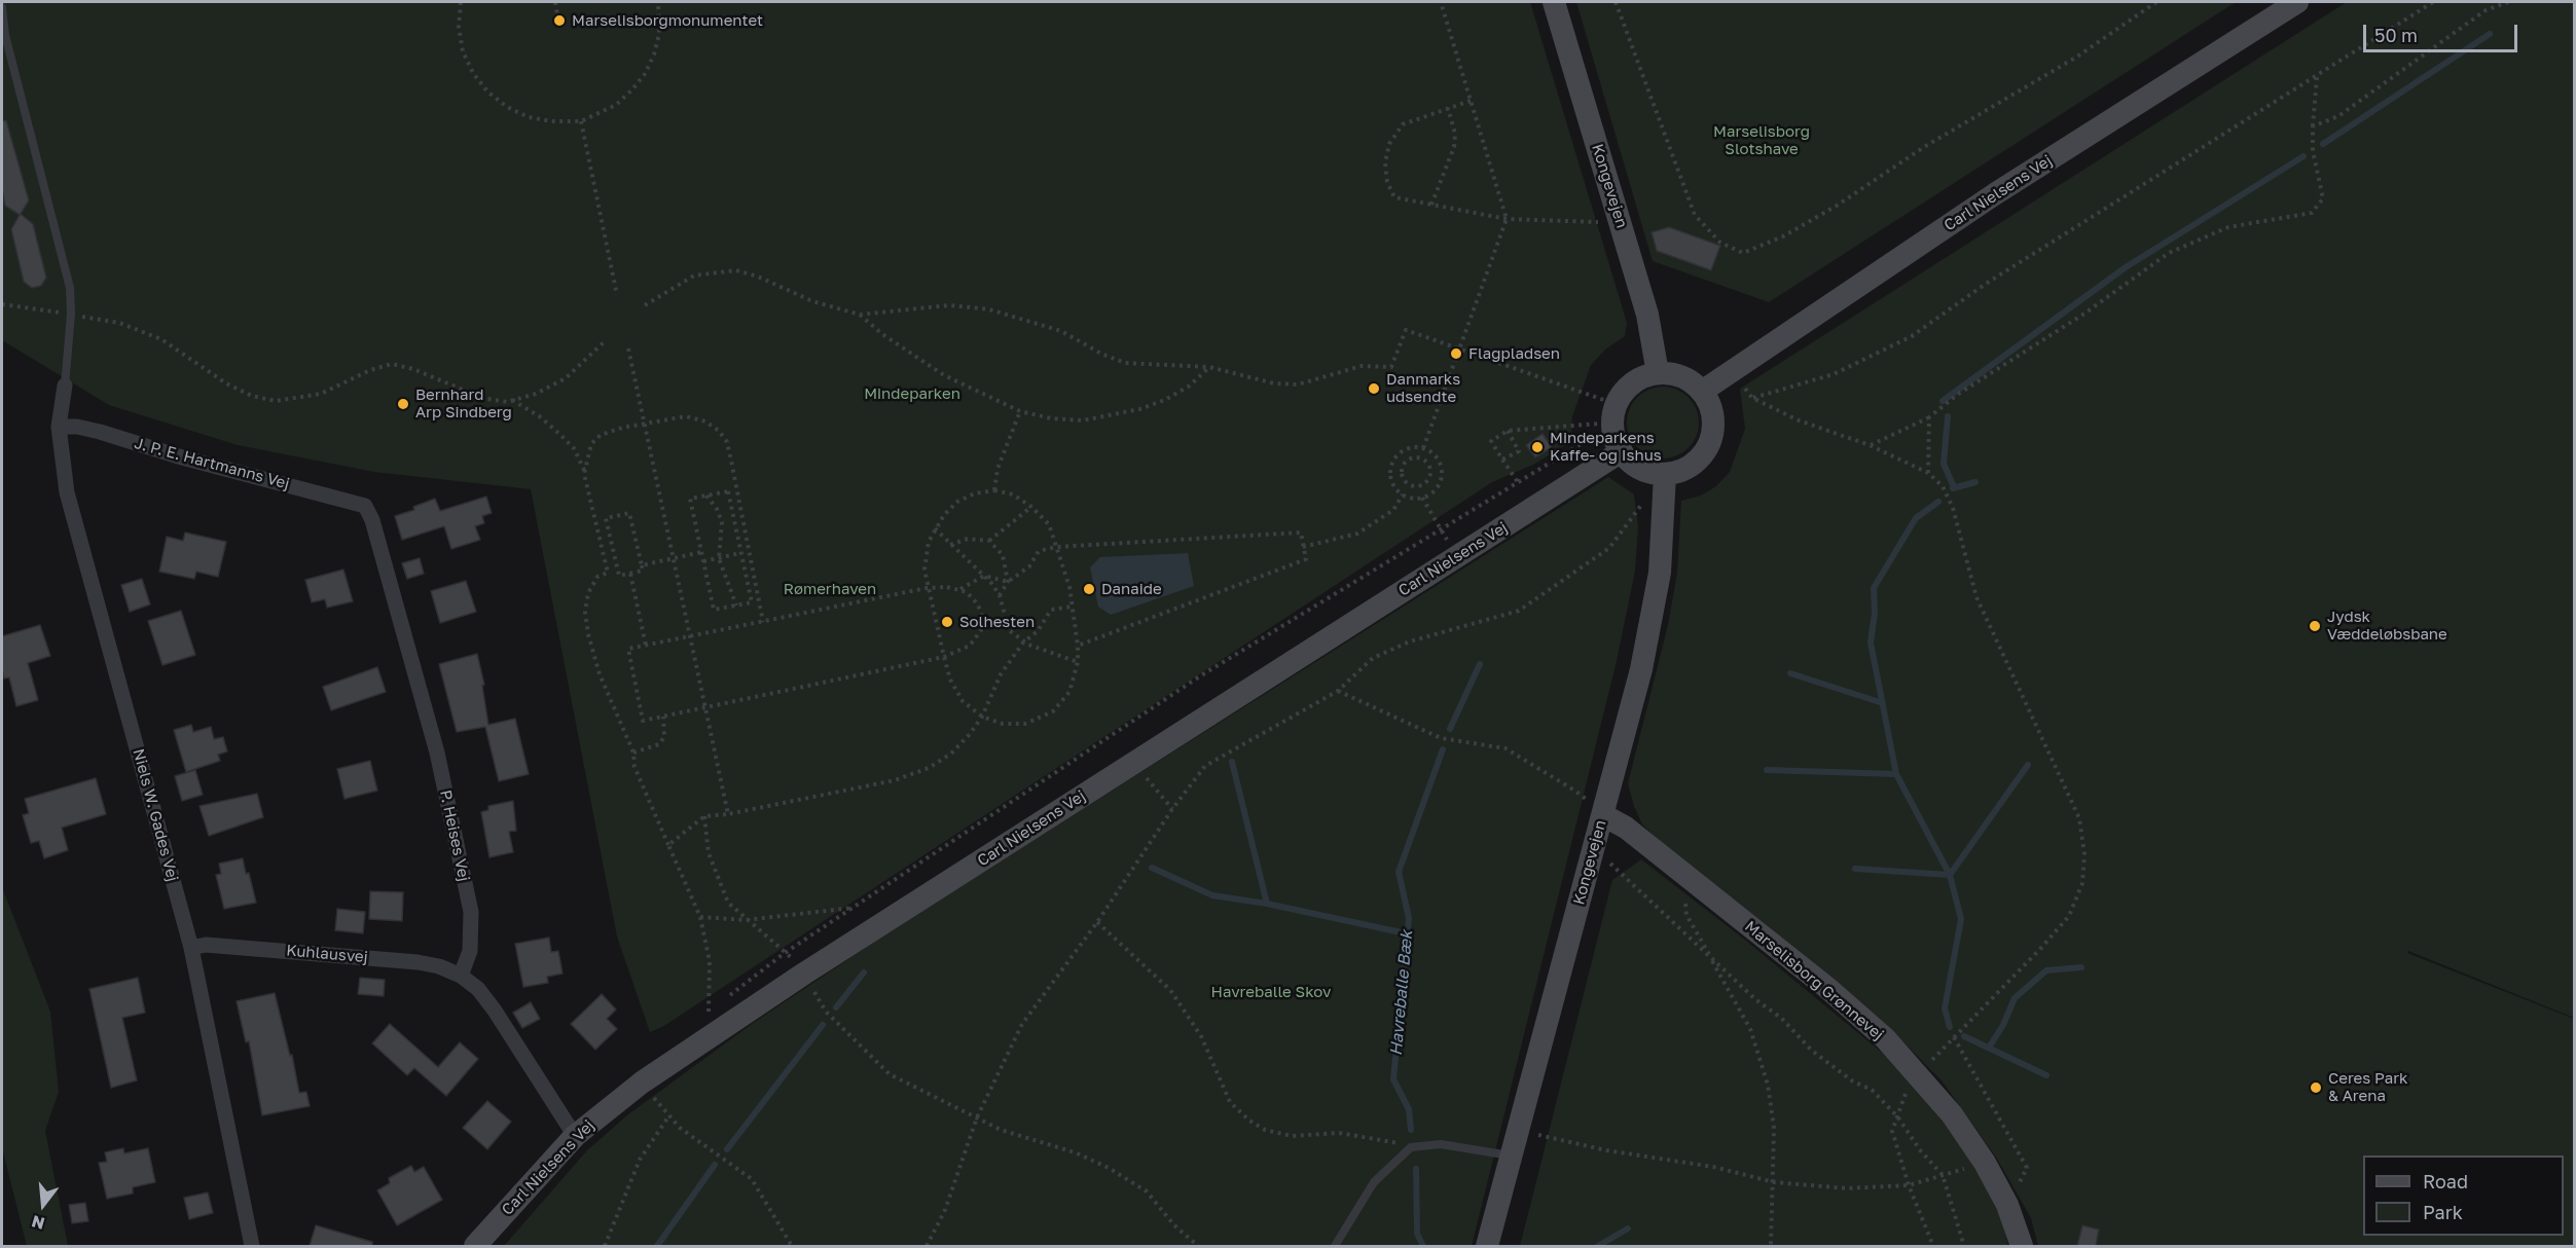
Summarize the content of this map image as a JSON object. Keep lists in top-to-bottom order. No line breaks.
{"streets":{"street":["Kongevejen","Carl Nielsens Vej","J. P. E. Hartmanns Vej","Niels W. Gades Vej","P. Heises Vej","Kuhlausvej","Marselisborg Grønnevej"]},"crossings":[["Kongevejen","Carl Nielsens Vej"],["Kongevejen","Marselisborg Grønnevej"],["J. P. E. Hartmanns Vej","Niels W. Gades Vej"],["J. P. E. Hartmanns Vej","P. Heises Vej"],["Niels W. Gades Vej","Kuhlausvej"],["P. Heises Vej","Kuhlausvej"]],"water":["Havreballe Bæk"],"parks":["Marselisborg Slotshave","Mindeparken","Rømerhaven","Havreballe Skov"],"places":["Marselisborgmonumentet","Flagpladsen","Danmarks udsendte","Bernhard Arp Sindberg","Mindeparkens Kaffe- og Ishus","Danaide","Solhesten","Jydsk Væddeløbsbane","Ceres Park & Arena"],"legend":["Road","Park"],"scale_bar":"50 m","north":"bottom"}
